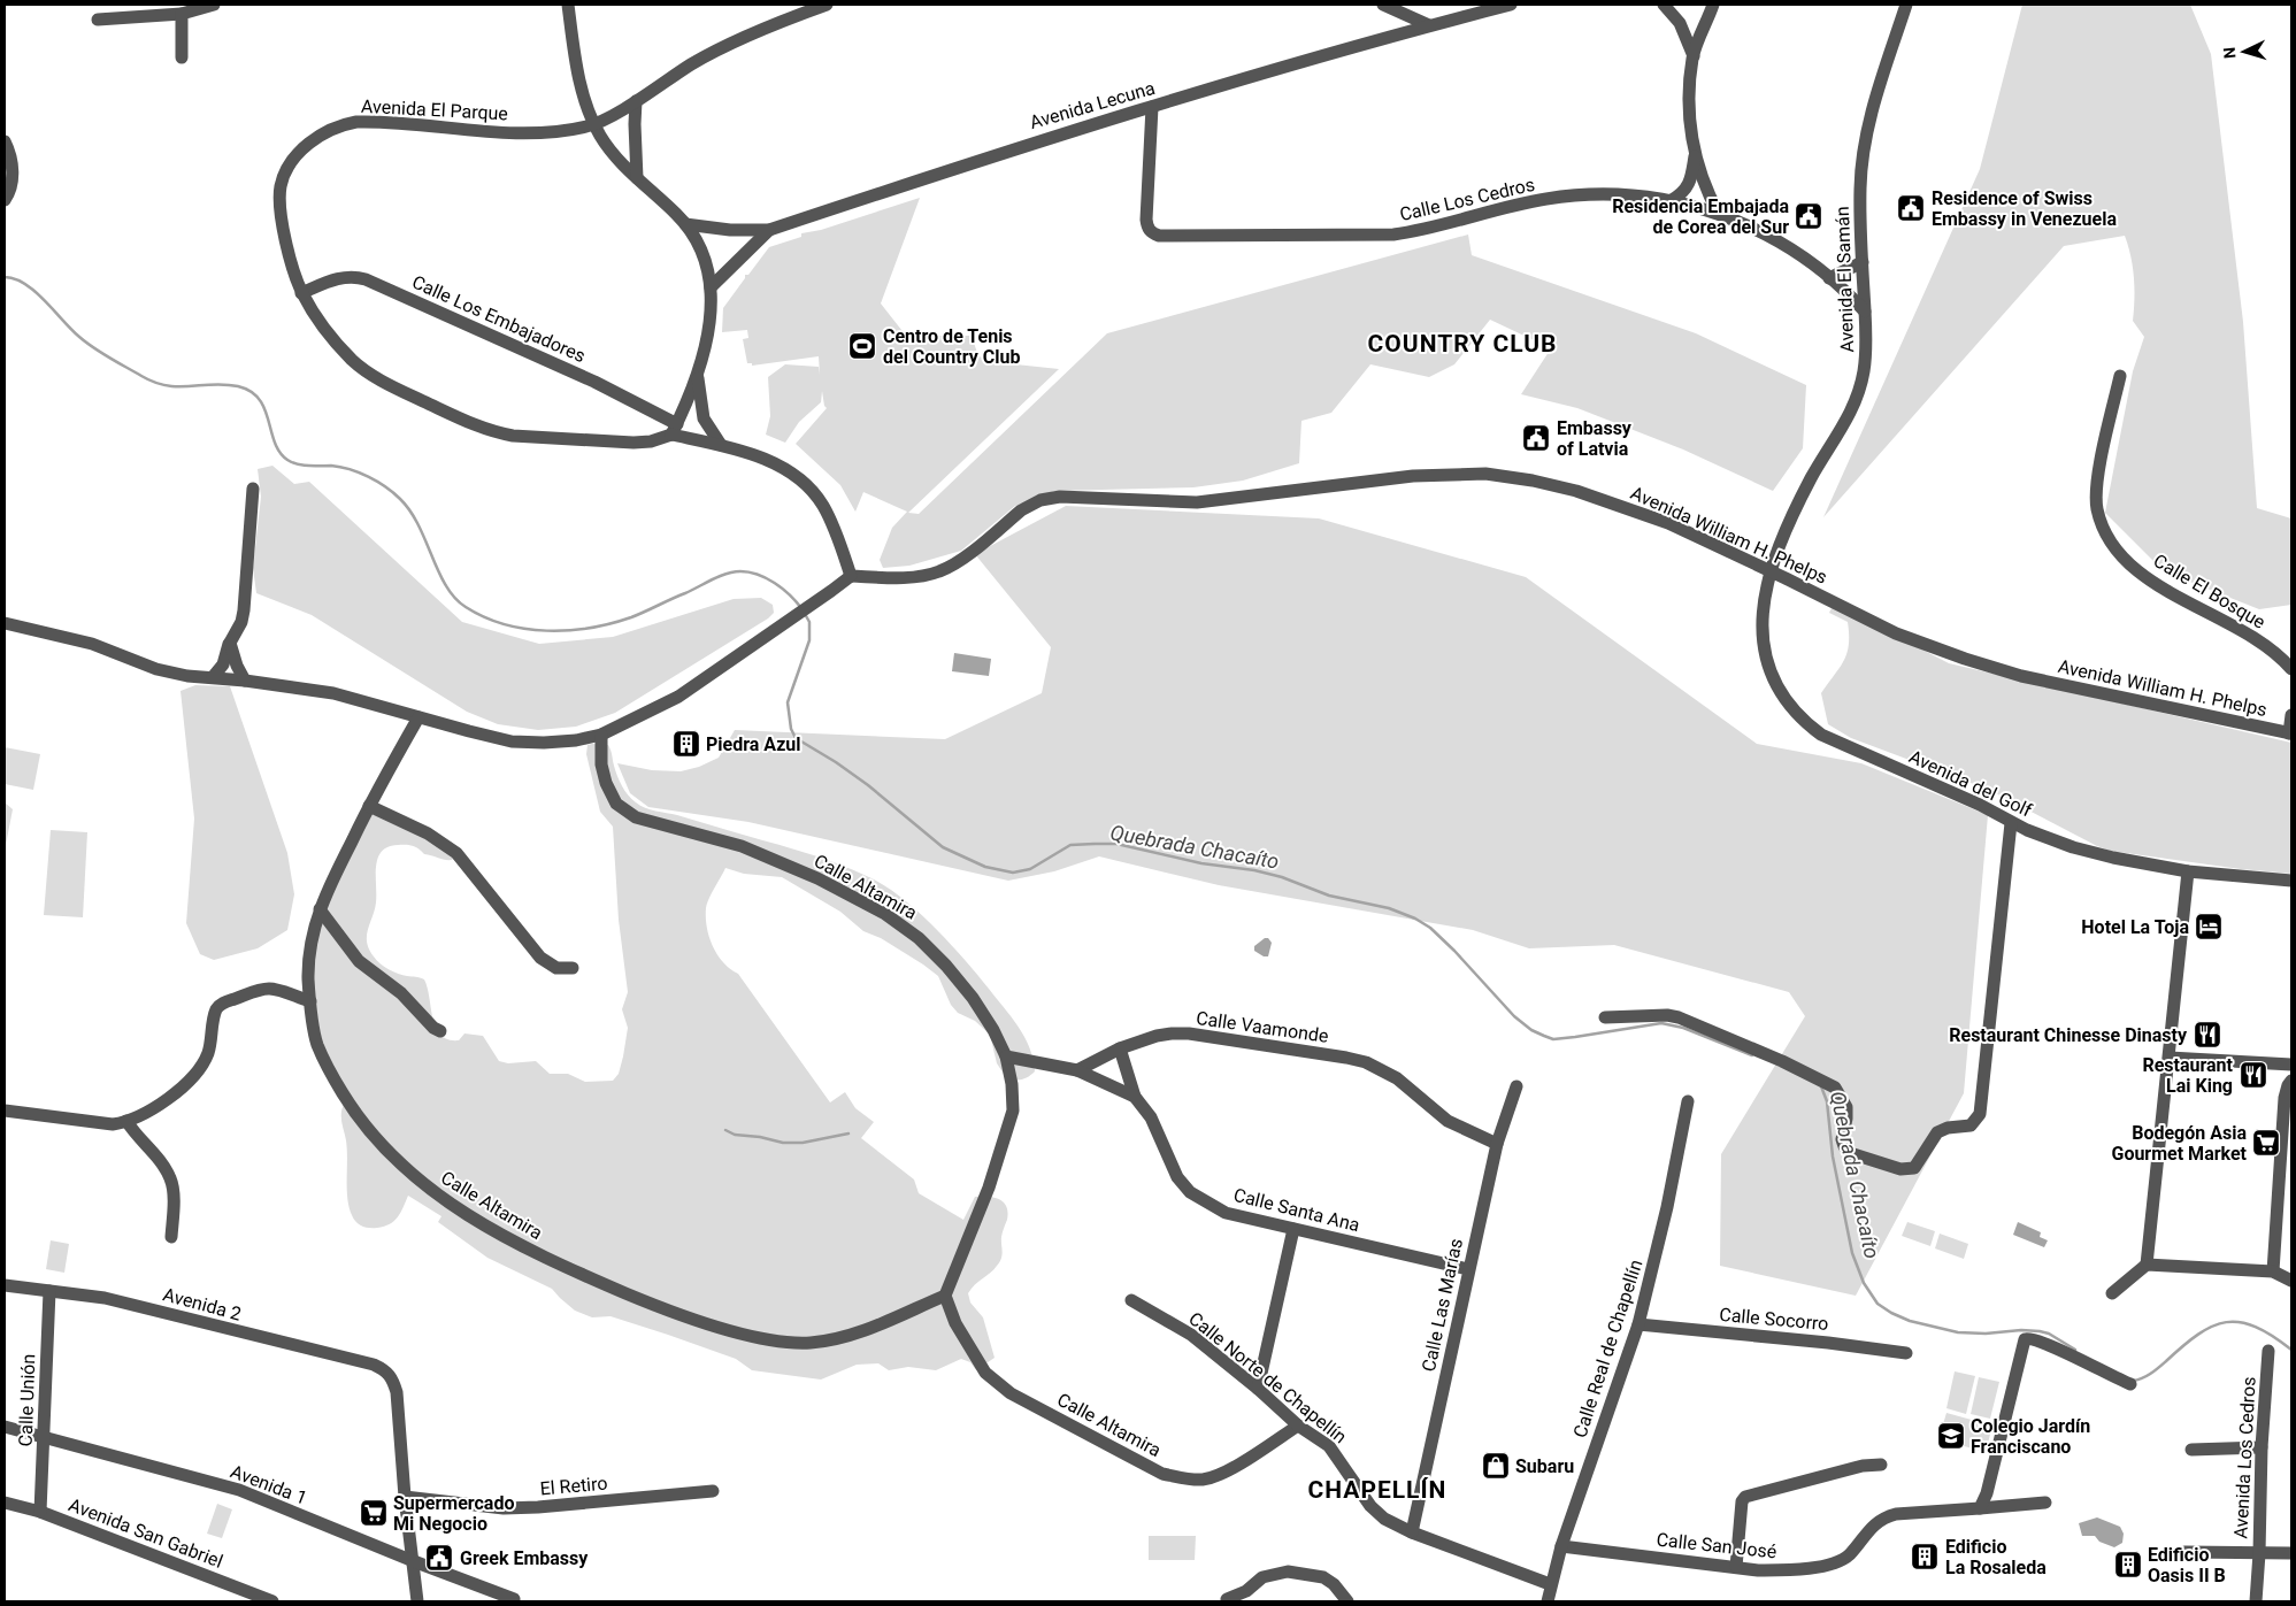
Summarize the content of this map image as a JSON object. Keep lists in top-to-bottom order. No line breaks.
{"streets":{"street":["Avenida Lecuna","Avenida El Parque","Calle Los Cedros","Avenida El Samán","Calle Los Embajadores","Avenida William H. Phelps","Calle El Bosque","Avenida del Golf","Calle Altamira","Calle Vaamonde","Calle Santa Ana","Avenida 2","Calle Las Marías","Calle Socorro","Calle Real de Chapellín","Calle Norte de Chapellín","Calle Unión","Avenida Los Cedros","Avenida 1","El Retiro","Avenida San Gabriel","Calle San José"]},"crossings":[["Avenida Lecuna","Calle Los Cedros"],["Avenida El Parque","Calle Los Embajadores"],["Calle Los Cedros","Avenida El Samán"],["Avenida El Samán","Avenida William H. Phelps"],["Avenida El Samán","Avenida del Golf"],["Avenida William H. Phelps","Avenida del Golf"],["Calle Altamira","Calle Norte de Chapellín"],["Calle Vaamonde","Calle Santa Ana"],["Calle Vaamonde","Calle Las Marías"],["Calle Santa Ana","Calle Las Marías"],["Avenida 2","Calle Unión"],["Avenida 2","El Retiro"],["Calle Las Marías","Calle Norte de Chapellín"],["Calle Socorro","Calle Real de Chapellín"],["Calle Real de Chapellín","Calle Norte de Chapellín"],["Calle Real de Chapellín","Calle San José"],["Calle Unión","Avenida 1"],["Calle Unión","Avenida San Gabriel"]],"districts":["COUNTRY CLUB","CHAPELLÍN"],"water":["Quebrada Chacaíto"],"places":{"public building":["Residence of Swiss Embassy in Venezuela","Residencia Embajada de Corea del Sur","Embassy of Latvia","Greek Embassy"],"sports":["Centro de Tenis del Country Club"],"building":["Piedra Azul","Edificio La Rosaleda","Edificio Oasis II B"],"hotel":["Hotel La Toja"],"restaurant":["Restaurant Chinesse Dinasty","Restaurant Lai King"],"supermarket":["Bodegón Asia Gourmet Market","Supermercado Mi Negocio"],"school or university":["Colegio Jardín Franciscano"],"shop":["Subaru"]},"north":"left"}
